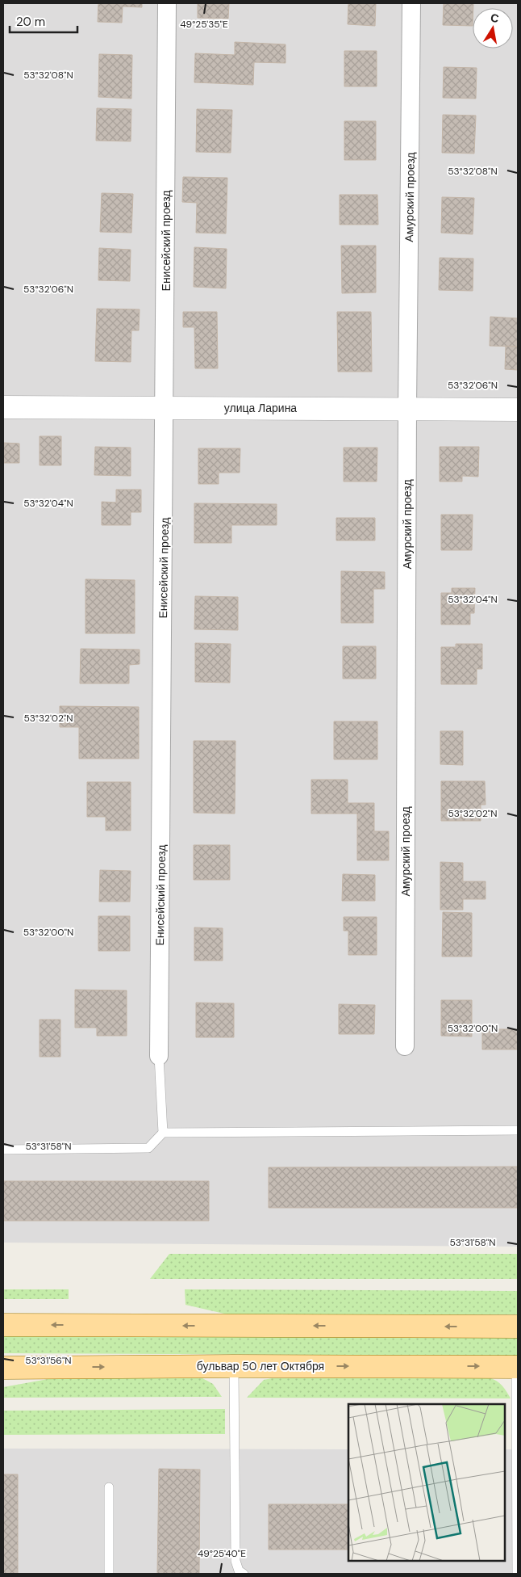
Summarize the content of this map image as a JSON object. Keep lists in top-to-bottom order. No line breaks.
{"streets":{"main road":["бульвар 50 лет Октября"],"street":["Амурский проезд","Енисейский проезд","улица Ларина"]},"crossings":[["Амурский проезд","улица Ларина"],["Енисейский проезд","улица Ларина"]],"scale_bar":"20 m","north":"top","coordinates":["49°25'35\"E","53°32'08\"N","53°32'06\"N","53°32'04\"N","53°32'02\"N","53°32'00\"N","53°31'58\"N","53°31'56\"N","49°25'40\"E"]}
